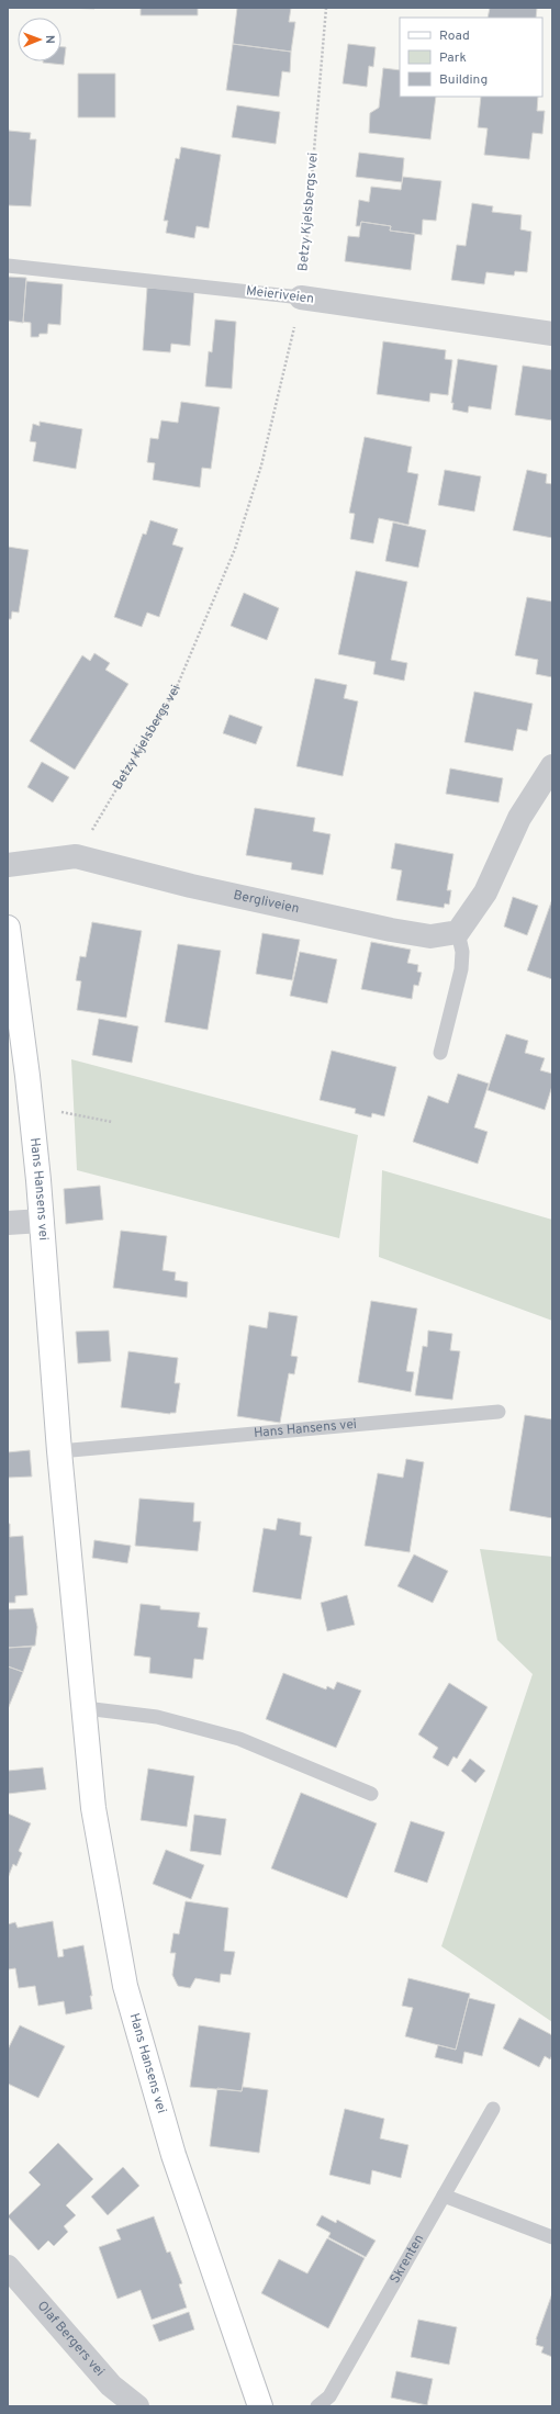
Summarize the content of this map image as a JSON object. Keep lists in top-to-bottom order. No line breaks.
{"streets":{"main road":["Hans Hansens vei"],"street":["Meieriveien","Bergliveien","Olaf Bergers vei"],"lane":["Skrenten"],"path":["Betzy Kjelsbergs vei"]},"crossings":[["Betzy Kjelsbergs vei","Meieriveien"],["Betzy Kjelsbergs vei","Bergliveien"]],"legend":["Road","Park","Building"],"north":"right"}
